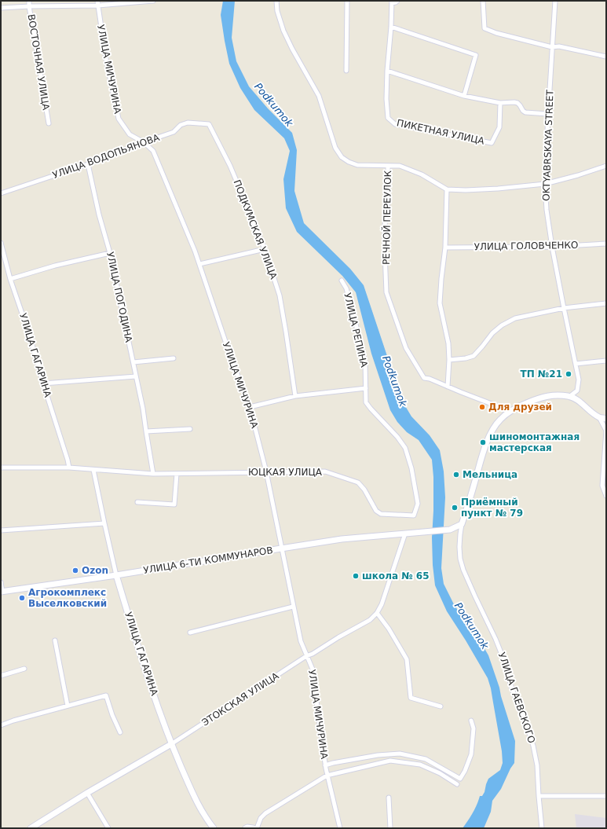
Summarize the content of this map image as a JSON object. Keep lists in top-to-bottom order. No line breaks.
{"streets":{"main road":["УЛИЦА ГАГАРИНА","УЛИЦА 6-ТИ КОММУНАРОВ","УЛИЦА ГАЕВСКОГО","ЭТОКСКАЯ УЛИЦА"],"street":["ВОСТОЧНАЯ УЛИЦА","УЛИЦА МИЧУРИНА","ПИКЕТНАЯ УЛИЦА","OKTYABRSKAYA STREET","УЛИЦА ВОДОПЬЯНОВА","РЕЧНОЙ ПЕРЕУЛОК","ПОДКУМСКАЯ УЛИЦА","УЛИЦА ГОЛОВЧЕНКО","УЛИЦА ПОГОДИНА","УЛИЦА РЕПИНА","ЮЦКАЯ УЛИЦА"]},"crossings":[["УЛИЦА МИЧУРИНА","УЛИЦА ВОДОПЬЯНОВА"],["УЛИЦА МИЧУРИНА","ЮЦКАЯ УЛИЦА"],["УЛИЦА МИЧУРИНА","УЛИЦА 6-ТИ КОММУНАРОВ"],["УЛИЦА МИЧУРИНА","ЭТОКСКАЯ УЛИЦА"],["OKTYABRSKAYA STREET","УЛИЦА ГОЛОВЧЕНКО"],["OKTYABRSKAYA STREET","УЛИЦА ГАЕВСКОГО"],["УЛИЦА ВОДОПЬЯНОВА","ПОДКУМСКАЯ УЛИЦА"],["УЛИЦА ВОДОПЬЯНОВА","УЛИЦА ПОГОДИНА"],["РЕЧНОЙ ПЕРЕУЛОК","УЛИЦА ГАЕВСКОГО"],["УЛИЦА ПОГОДИНА","ЮЦКАЯ УЛИЦА"],["УЛИЦА РЕПИНА","ЮЦКАЯ УЛИЦА"],["УЛИЦА ГАГАРИНА","ЮЦКАЯ УЛИЦА"],["УЛИЦА ГАГАРИНА","УЛИЦА 6-ТИ КОММУНАРОВ"],["УЛИЦА ГАГАРИНА","ЭТОКСКАЯ УЛИЦА"],["УЛИЦА 6-ТИ КОММУНАРОВ","УЛИЦА ГАЕВСКОГО"],["УЛИЦА 6-ТИ КОММУНАРОВ","ЭТОКСКАЯ УЛИЦА"]],"water":["Podkumok"],"places":["ТП №21","Для друзей","шиномонтажная мастерская","Мельница","Приёмный пункт № 79","Ozon","школа № 65","Агрокомплекс Выселковский"]}
